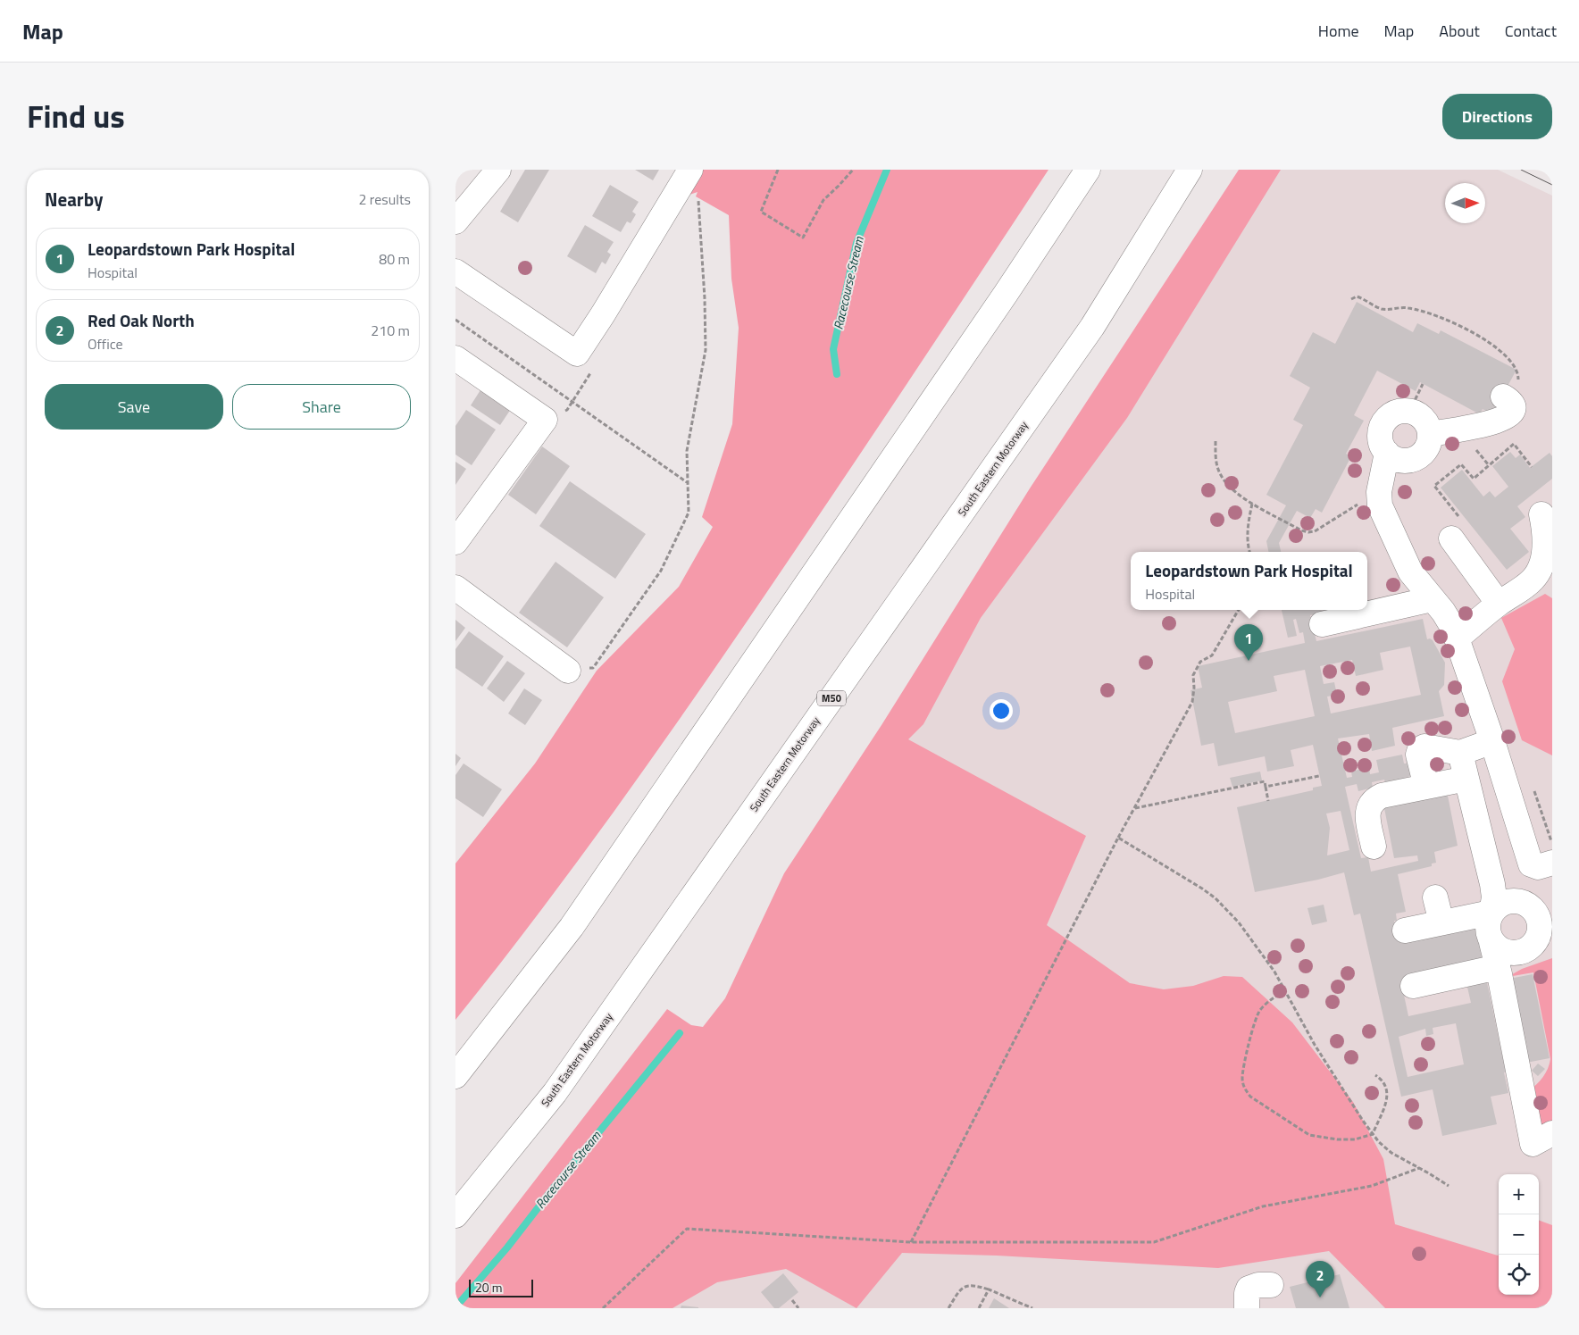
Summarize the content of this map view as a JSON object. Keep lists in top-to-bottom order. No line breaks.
{"streets":{"main road":["South Eastern Motorway","M50"]},"water":["Racecourse Stream"],"scale_bar":"20 m","north":"right","page":{"header":"Map","nav":["Home","Map","About","Contact"],"title":"Find us","buttons":["Directions",["Save","Share"]],"heading":["Nearby","2 results"],"list":[{"mark":"1","name":"Leopardstown Park Hospital","note":"Hospital","value":"80 m"},{"mark":"2","name":"Red Oak North","note":"Office","value":"210 m"}],"popup":["Leopardstown Park Hospital","Hospital"],"pins":["1","2"],"map_buttons":["+","−"],"scale":"20 m"}}
